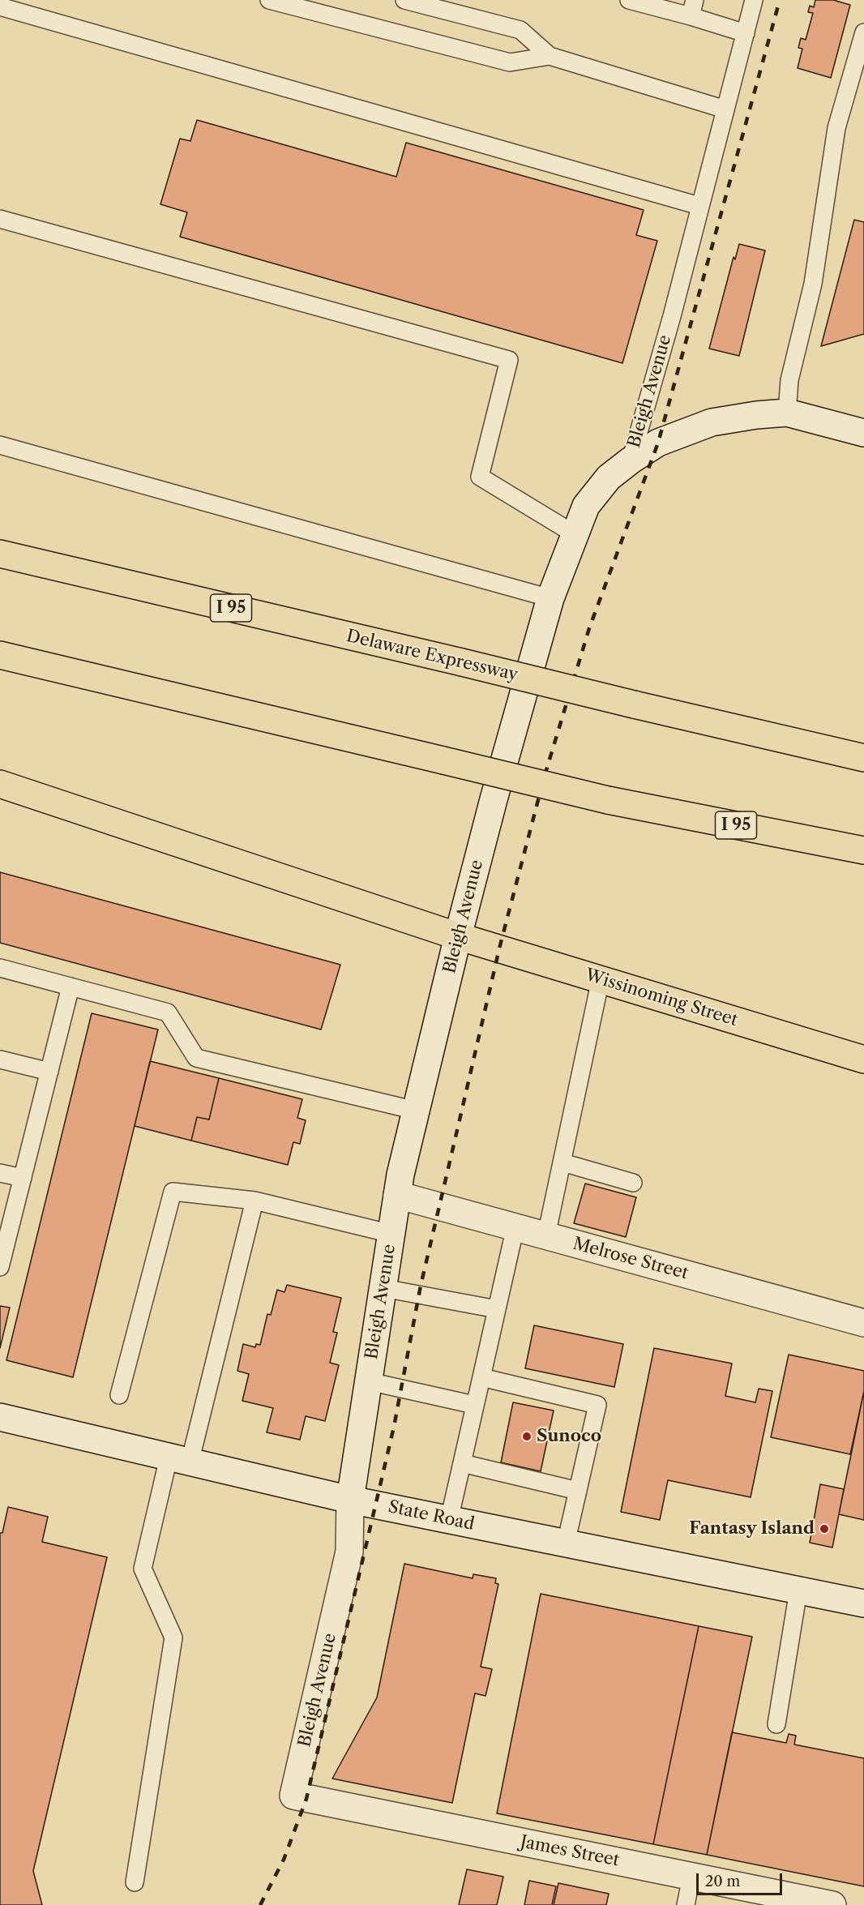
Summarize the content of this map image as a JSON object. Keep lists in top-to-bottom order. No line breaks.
{"streets":{"main road":["Bleigh Avenue","I 95","Delaware Expressway","Wissinoming Street","Melrose Street","State Road","James Street"]},"crossings":[["Bleigh Avenue","Wissinoming Street"],["Bleigh Avenue","Melrose Street"],["Bleigh Avenue","State Road"],["Bleigh Avenue","James Street"]],"places":["Sunoco","Fantasy Island"],"scale_bar":"20 m"}
